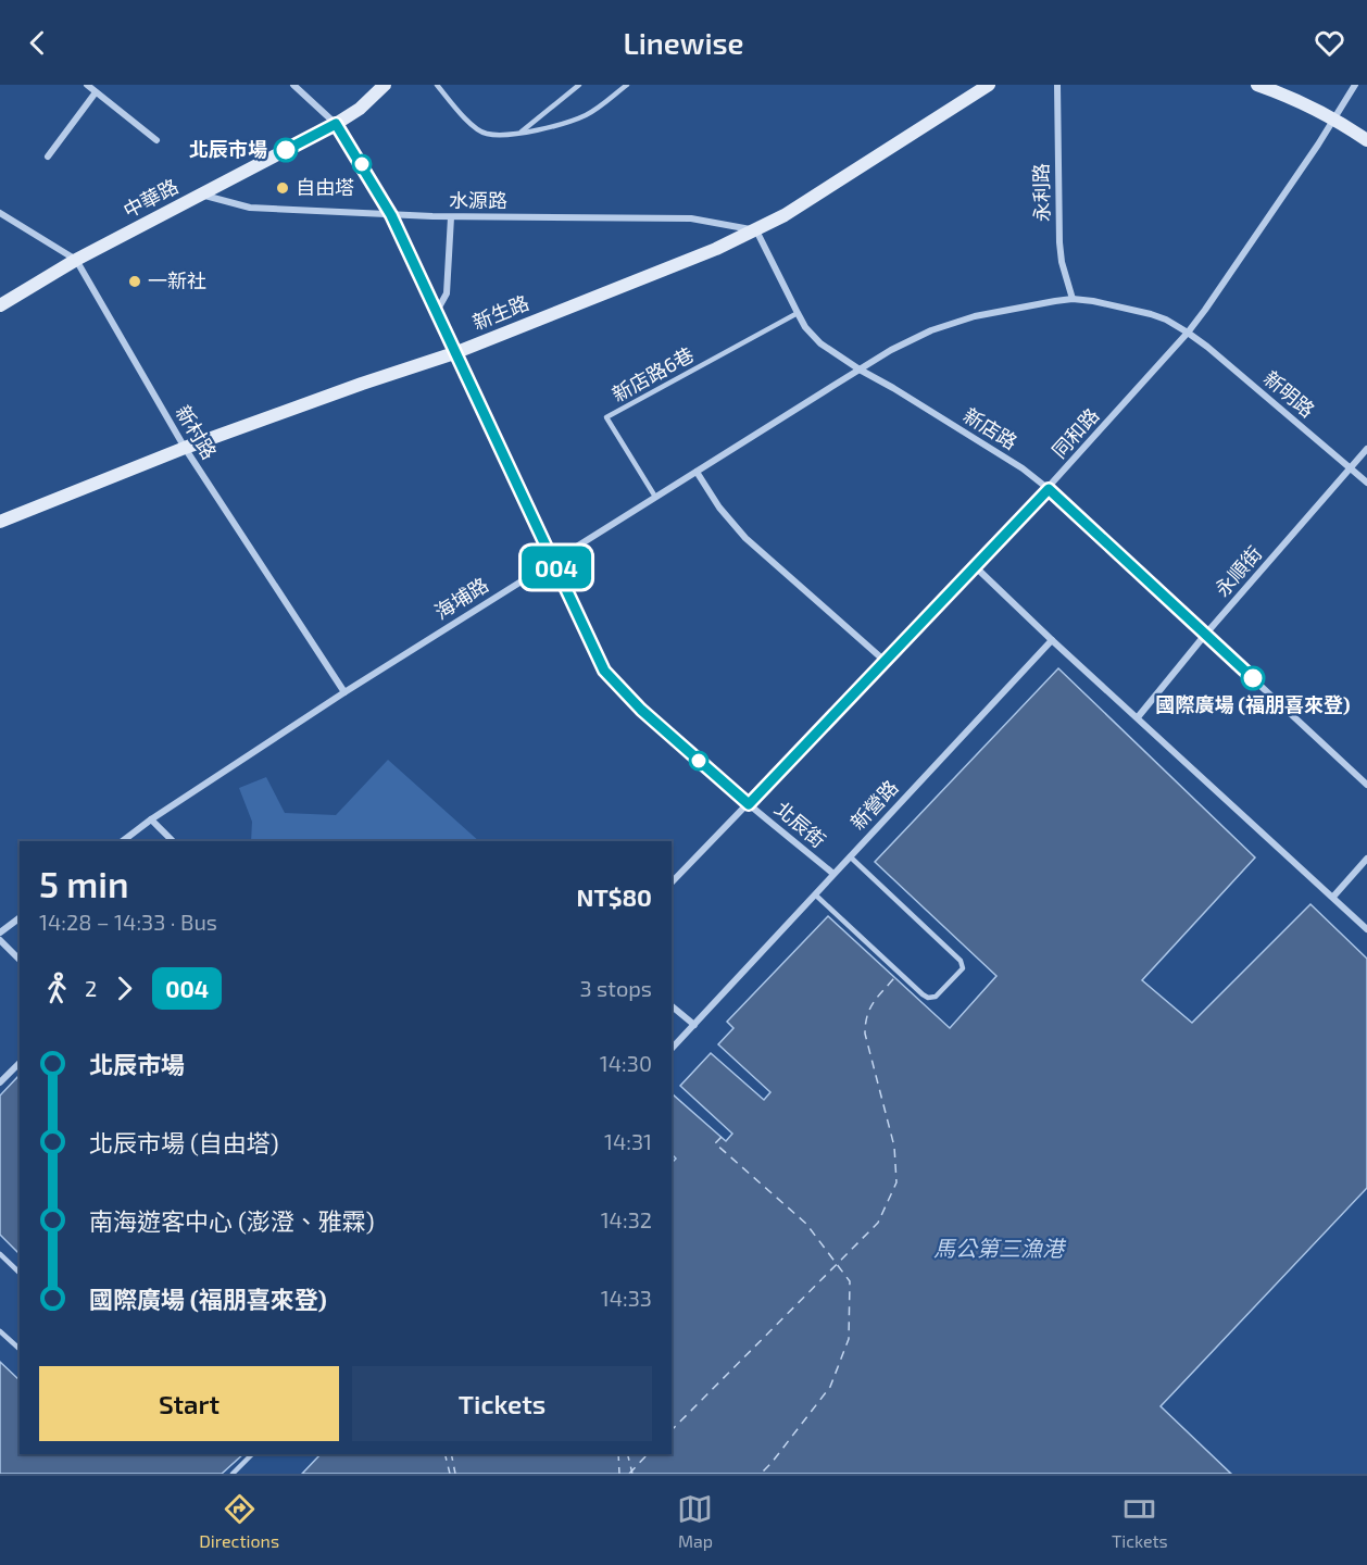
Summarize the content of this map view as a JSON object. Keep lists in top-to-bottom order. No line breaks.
{"streets":{"main road":["中華路","新生路"],"street":["永利路","水源路","新明路","新店路","新村路","同和路","永順街","海埔路","新營路","北辰街"],"lane":["新店路6巷"]},"crossings":[["永利路","新明路"],["永利路","海埔路"],["中華路","水源路"],["中華路","新村路"],["中華路","北辰街"],["水源路","新生路"],["水源路","新店路"],["水源路","北辰街"],["新生路","新店路"],["新生路","新村路"],["新生路","北辰街"],["新店路6巷","新店路"],["新店路6巷","海埔路"],["新明路","同和路"],["新明路","永順街"],["新明路","海埔路"],["新店路","同和路"],["新店路","永順街"],["新店路","海埔路"],["新村路","海埔路"],["同和路","北辰街"],["海埔路","北辰街"],["新營路","北辰街"]],"water":["馬公第三漁港"],"places":["北辰市場","自由塔","一新社","國際廣場 (福朋喜來登)"],"lines":["bus line 004"],"page":{"header":"Linewise","on_map":"004","heading":["5 min","14:28 – 14:33 · Bus","NT$80"],"legs":["2","004","3 stops"],"list":[{"name":"北辰市場","value":"14:30"},{"name":"北辰市場 (自由塔)","value":"14:31"},{"name":"南海遊客中心 (澎澄、雅霖)","value":"14:32"},{"name":"國際廣場 (福朋喜來登)","value":"14:33"}],"buttons":["Start","Tickets"],"tabs":["Directions","Map","Tickets"]}}
